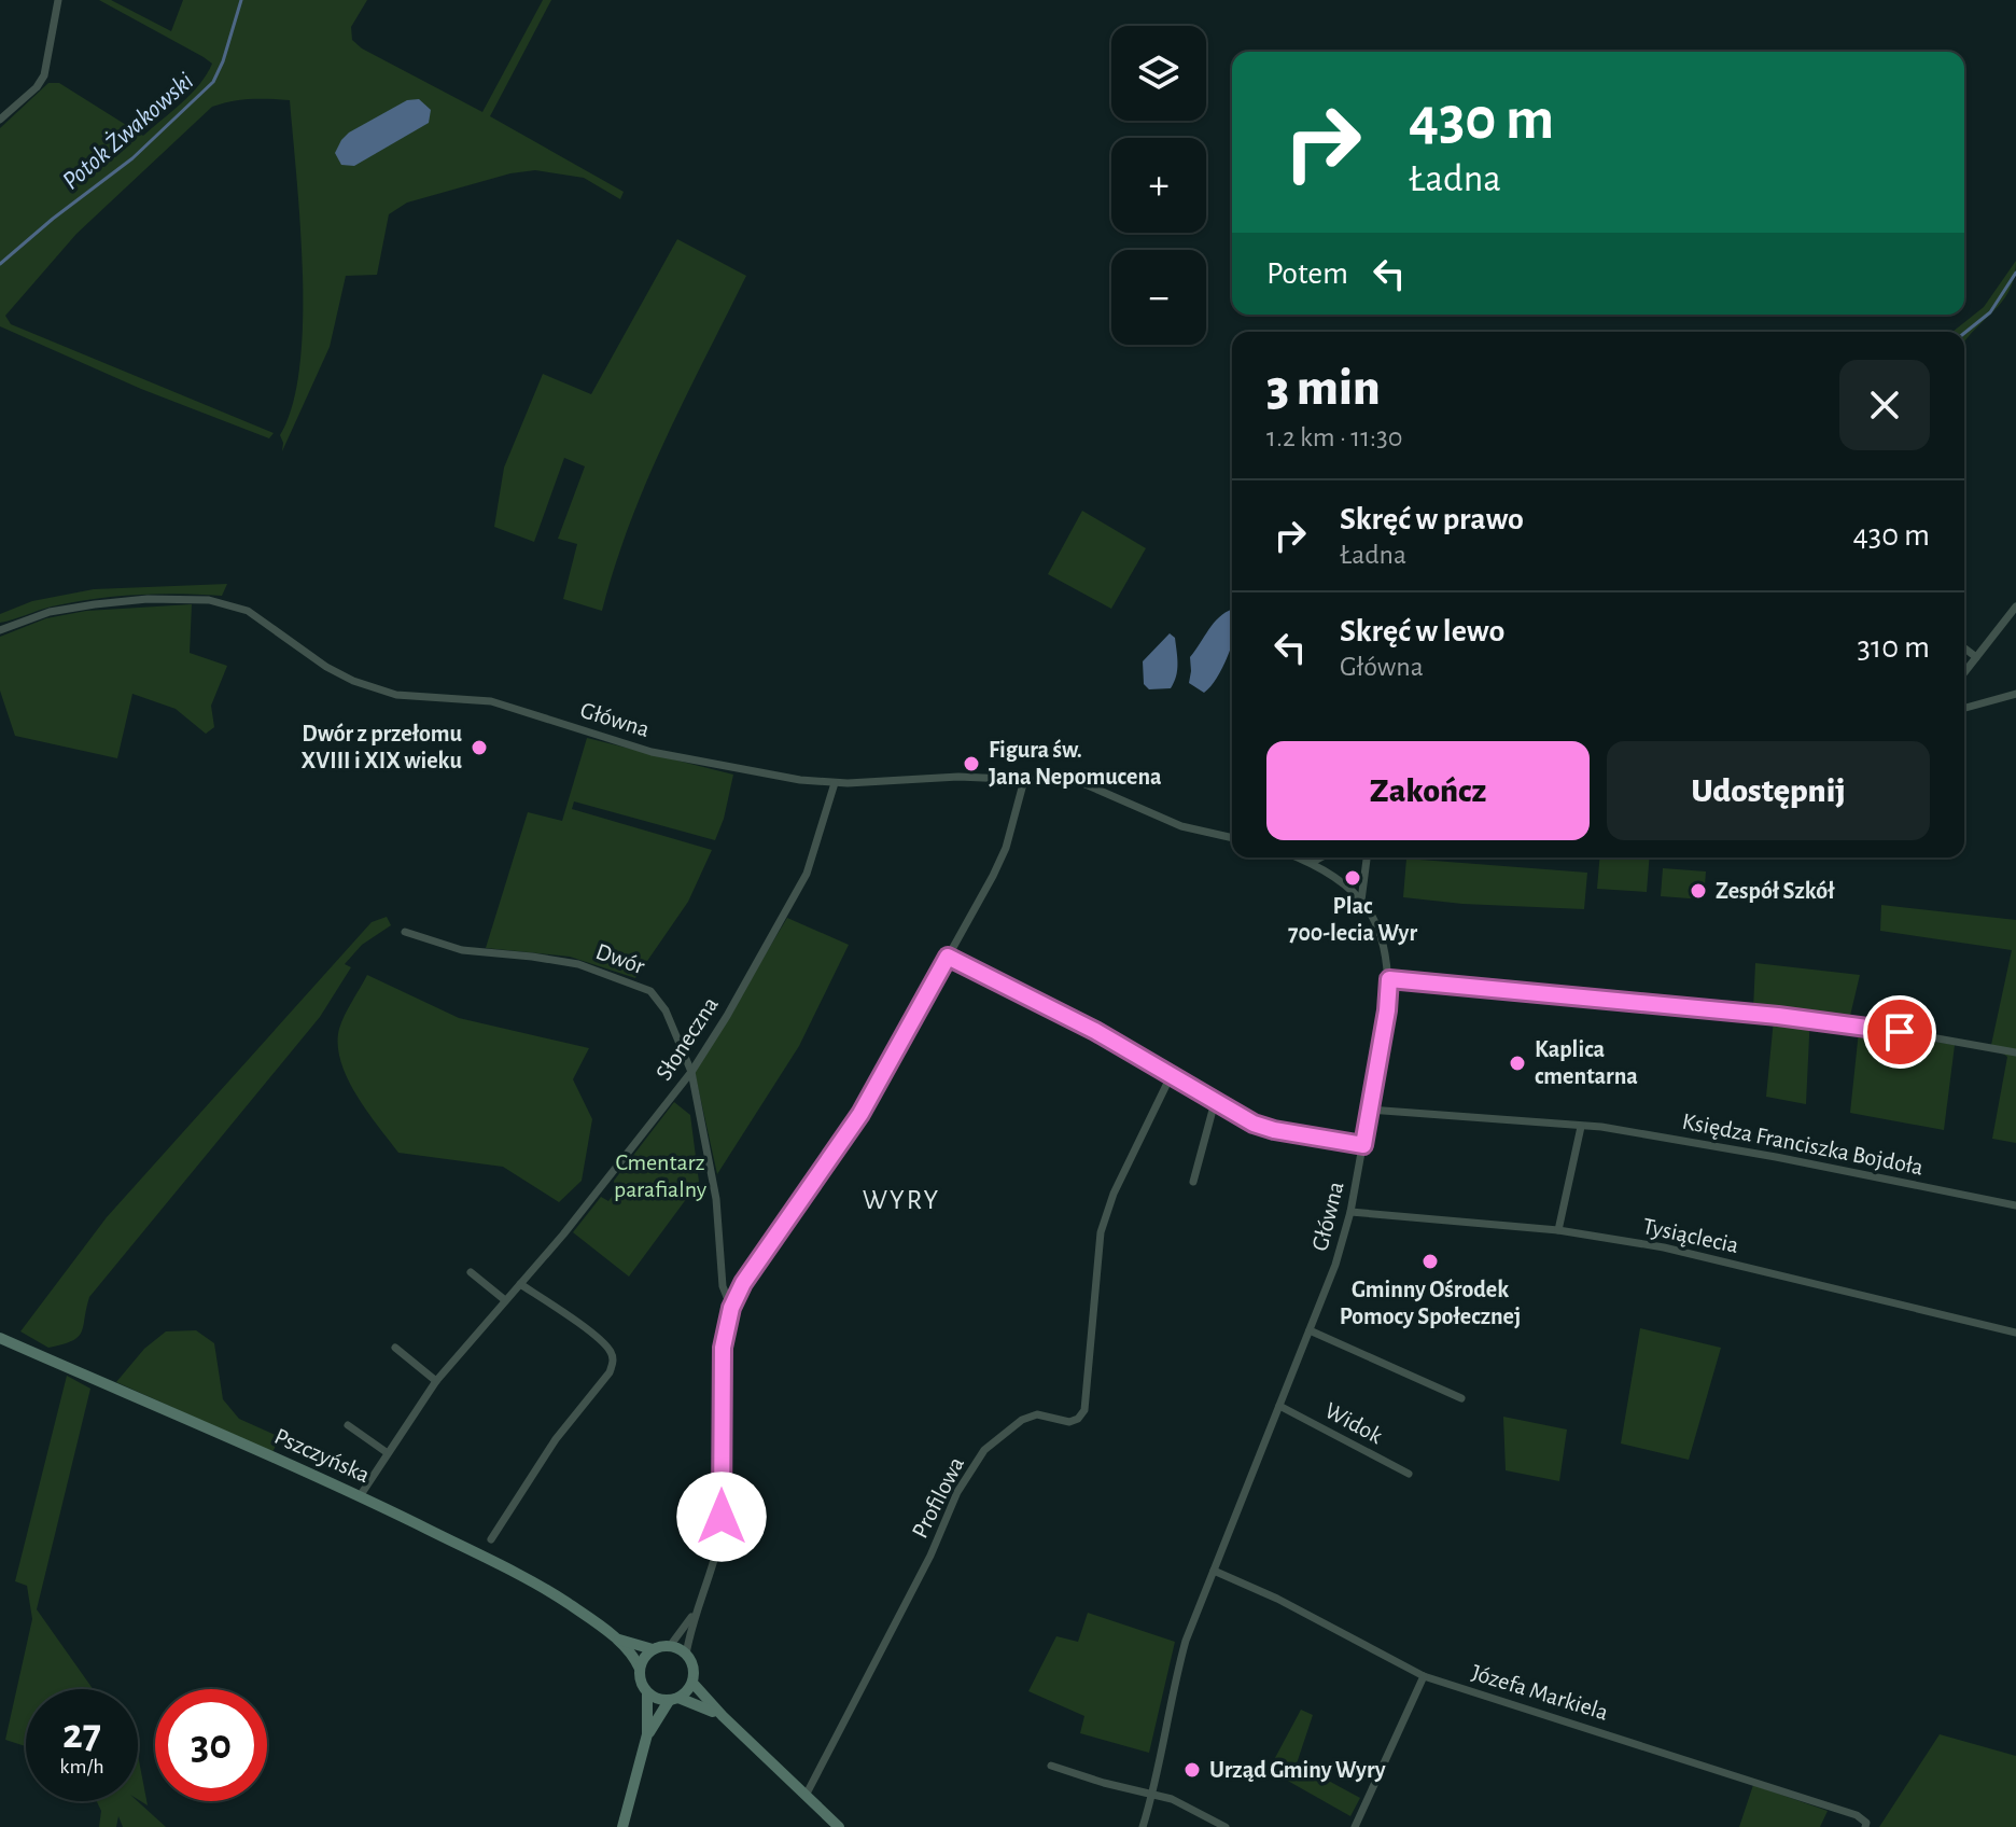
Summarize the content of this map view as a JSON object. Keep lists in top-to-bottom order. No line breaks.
{"streets":{"main road":["Pszczyńska"],"street":["Główna","Dwór","Słoneczna","Księdza Franciszka Bojdoła","Tysiąclecia","Widok","Profilowa","Józefa Markiela"]},"crossings":[["Główna","Słoneczna"],["Główna","Księdza Franciszka Bojdoła"],["Główna","Tysiąclecia"],["Główna","Widok"],["Główna","Józefa Markiela"],["Dwór","Słoneczna"],["Słoneczna","Pszczyńska"]],"districts":["WYRY"],"water":["Potok Żwakowski"],"parks":["Cmentarz parafialny"],"places":["Dwór z przełomu XVIII i XIX wieku","Figura św. Jana Nepomucena","Plac 700-lecia Wyr","Zespół Szkół","Kaplica cmentarna","Gminny Ośrodek Pomocy Społecznej","Urząd Gminy Wyry"],"page":{"map_buttons":["+","−"],"turn":["430 m","Ładna"],"then":"Potem","heading":["3 min","1.2 km · 11:30"],"list":[{"name":"Skręć w prawo","note":"Ładna","value":"430 m"},{"name":"Skręć w lewo","note":"Główna","value":"310 m"}],"buttons":["Zakończ","Udostępnij"],"speed":"27 km/h","limit":"30"}}
